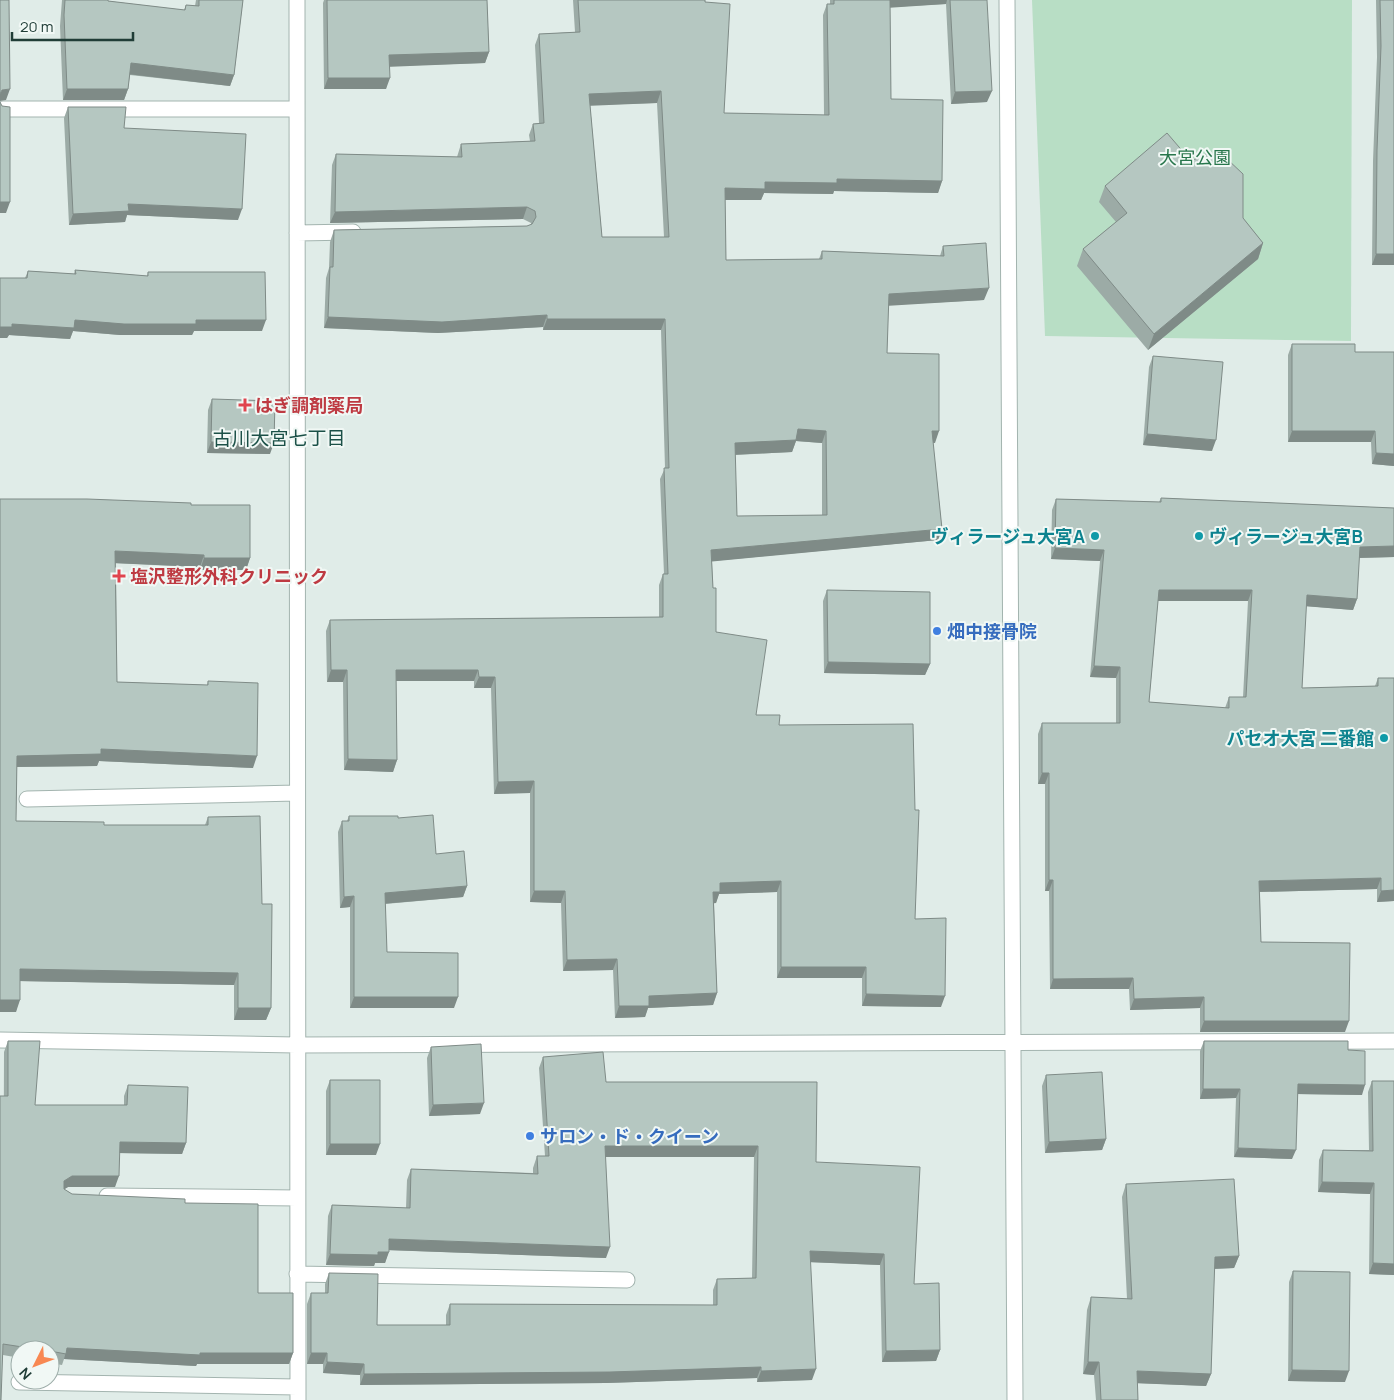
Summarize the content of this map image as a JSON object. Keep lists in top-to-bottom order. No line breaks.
{"districts":["古川大宮七丁目"],"parks":["大宮公園"],"places":{"health":["はぎ調剤薬局","塩沢整形外科クリニック"],"other":["ヴィラージュ大宮A","ヴィラージュ大宮B","畑中接骨院","パセオ大宮 二番館","サロン・ド・クイーン"]},"scale_bar":"20 m","north":"bottom left"}
